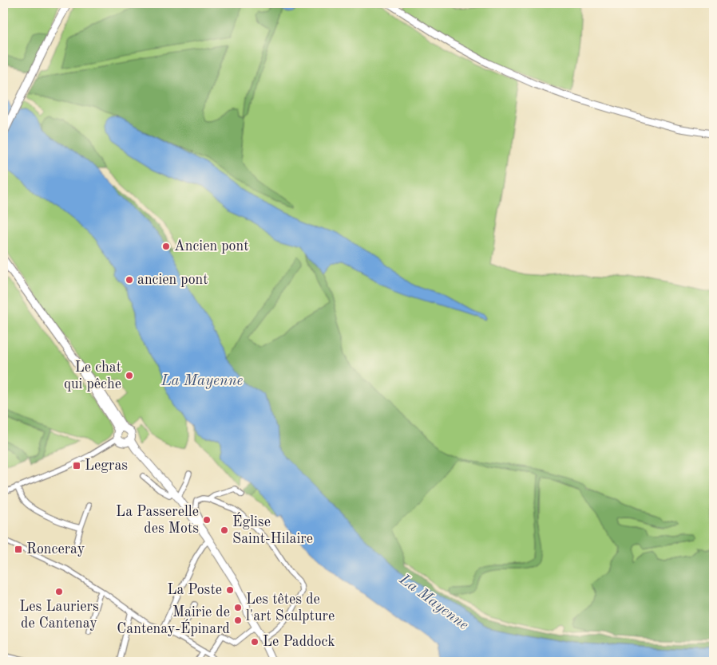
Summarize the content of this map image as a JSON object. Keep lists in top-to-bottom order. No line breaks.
{"water":["La Mayenne"],"places":{"other":["Ancien pont","ancien pont","Le chat qui pêche","La Passerelle des Mots","Église Saint-Hilaire","La Poste","Les Lauriers de Cantenay","Les têtes de l'art Sculpture","Mairie de Cantenay-Épinard","Le Paddock"],"transit":["Legras","Ronceray"]}}
